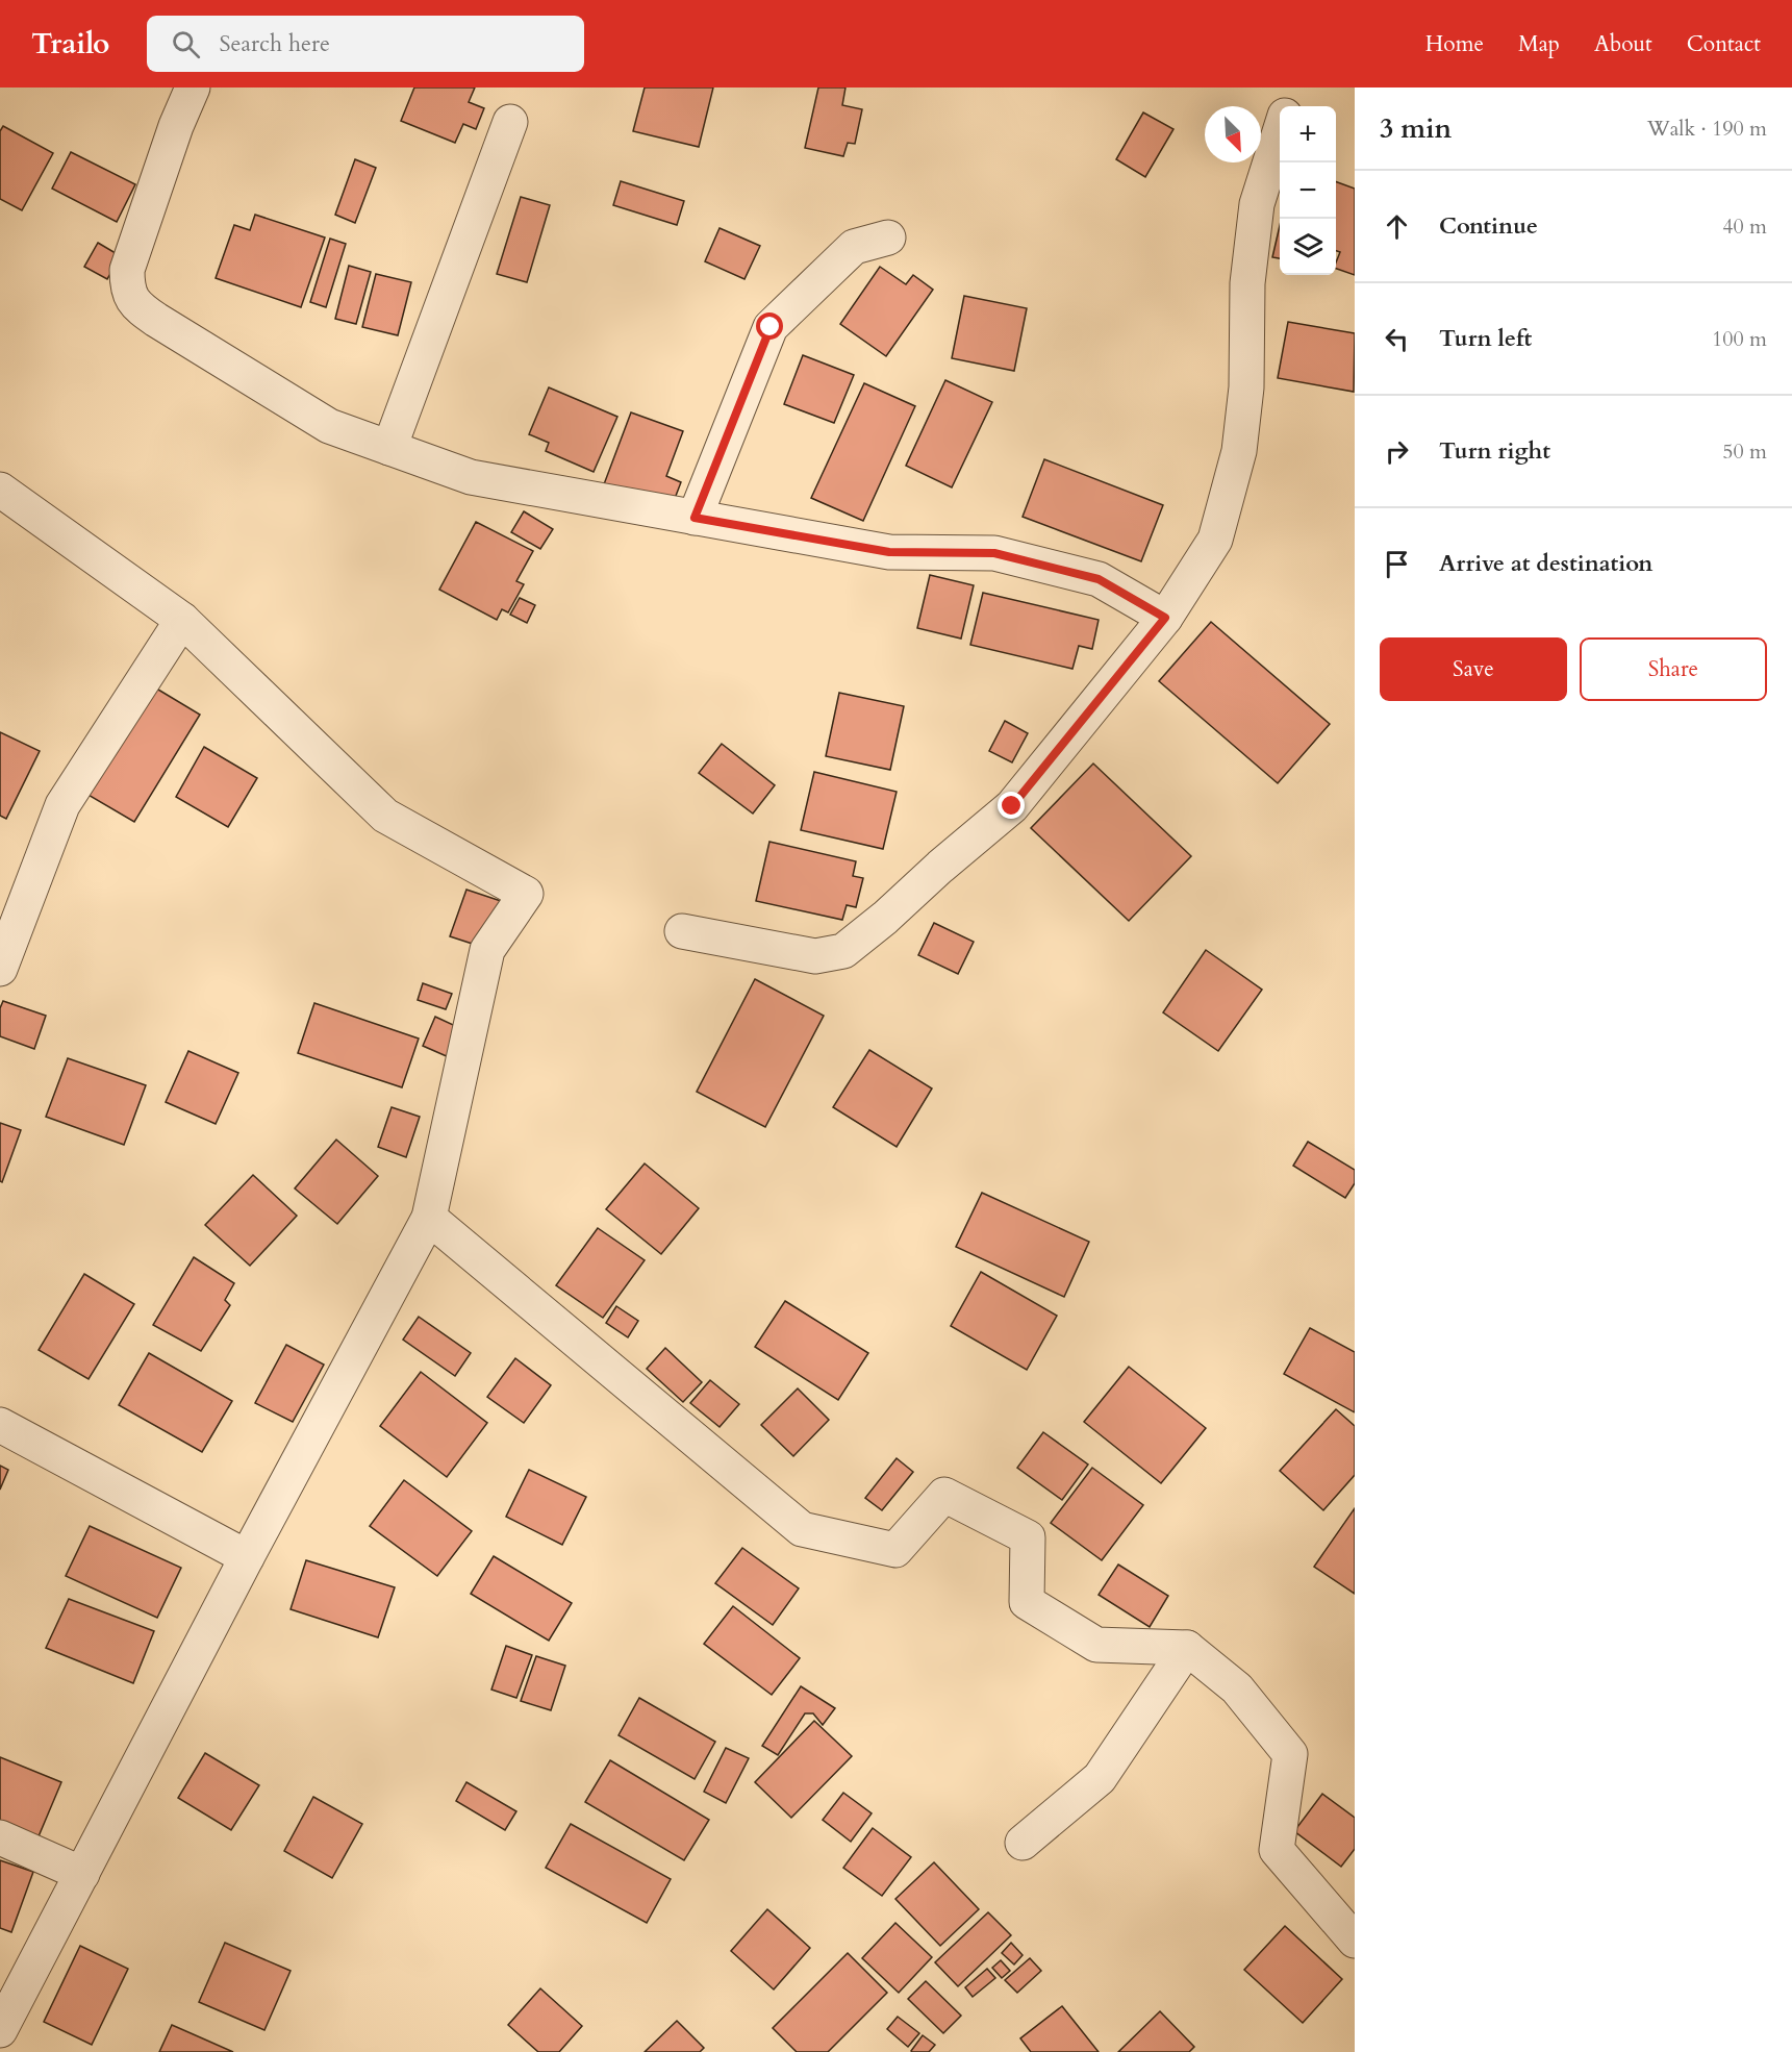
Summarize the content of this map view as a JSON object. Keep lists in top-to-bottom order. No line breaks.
{"north":"bottom right","page":{"header":"Trailo","search":"Search here","nav":["Home","Map","About","Contact"],"heading":["3 min","Walk · 190 m"],"map_buttons":["+","−"],"list":[["Continue","40 m"],["Turn left","100 m"],["Turn right","50 m"],"Arrive at destination"],"buttons":["Save","Share"]}}
